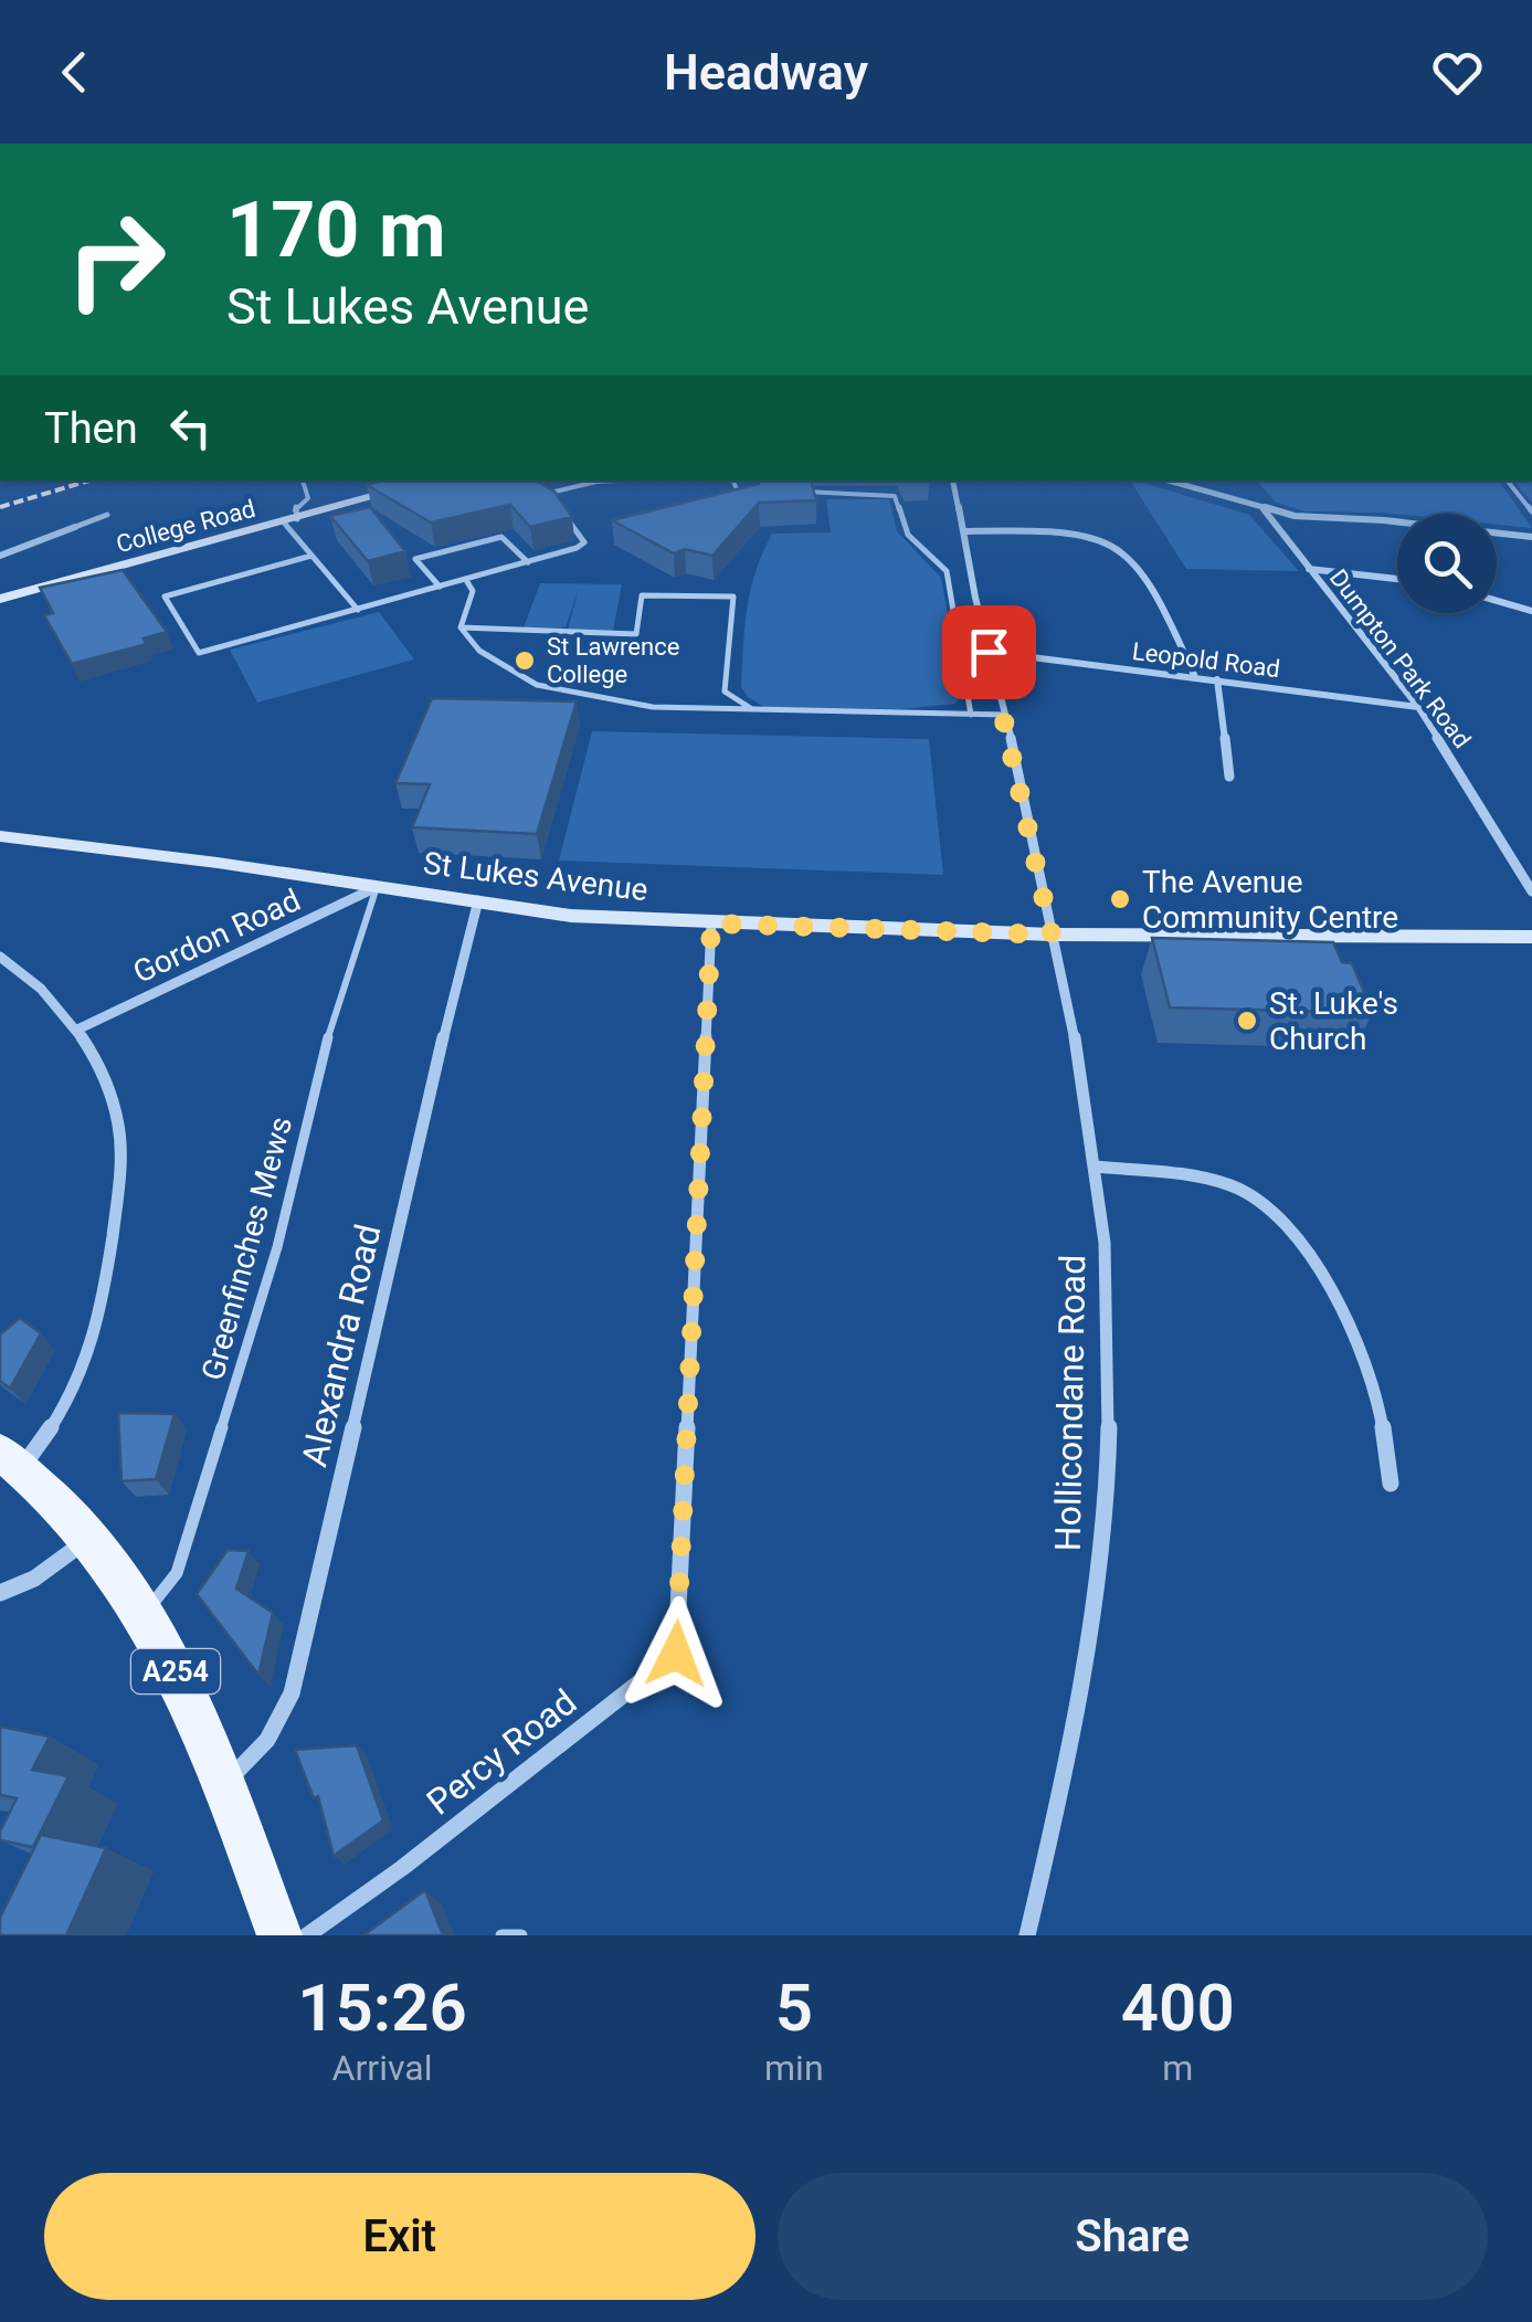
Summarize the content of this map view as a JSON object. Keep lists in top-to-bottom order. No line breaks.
{"streets":{"main road":["A254"],"street":["College Road","Dumpton Park Road","Leopold Road","St Lukes Avenue","Gordon Road","Alexandra Road","Hollicondane Road","Percy Road"],"lane":["Greenfinches Mews"]},"crossings":[["Dumpton Park Road","Leopold Road"],["Leopold Road","Hollicondane Road"],["St Lukes Avenue","Gordon Road"],["St Lukes Avenue","Greenfinches Mews"],["St Lukes Avenue","Alexandra Road"],["St Lukes Avenue","Hollicondane Road"],["St Lukes Avenue","Percy Road"],["Gordon Road","Greenfinches Mews"],["Greenfinches Mews","A254"],["Alexandra Road","A254"]],"places":["St Lawrence College","The Avenue Community Centre","St. Luke's Church"],"page":{"header":"Headway","turn":["170 m","St Lukes Avenue"],"then":"Then","eta":["15:26","Arrival","5","min","400","m"],"buttons":["Exit","Share"]}}
